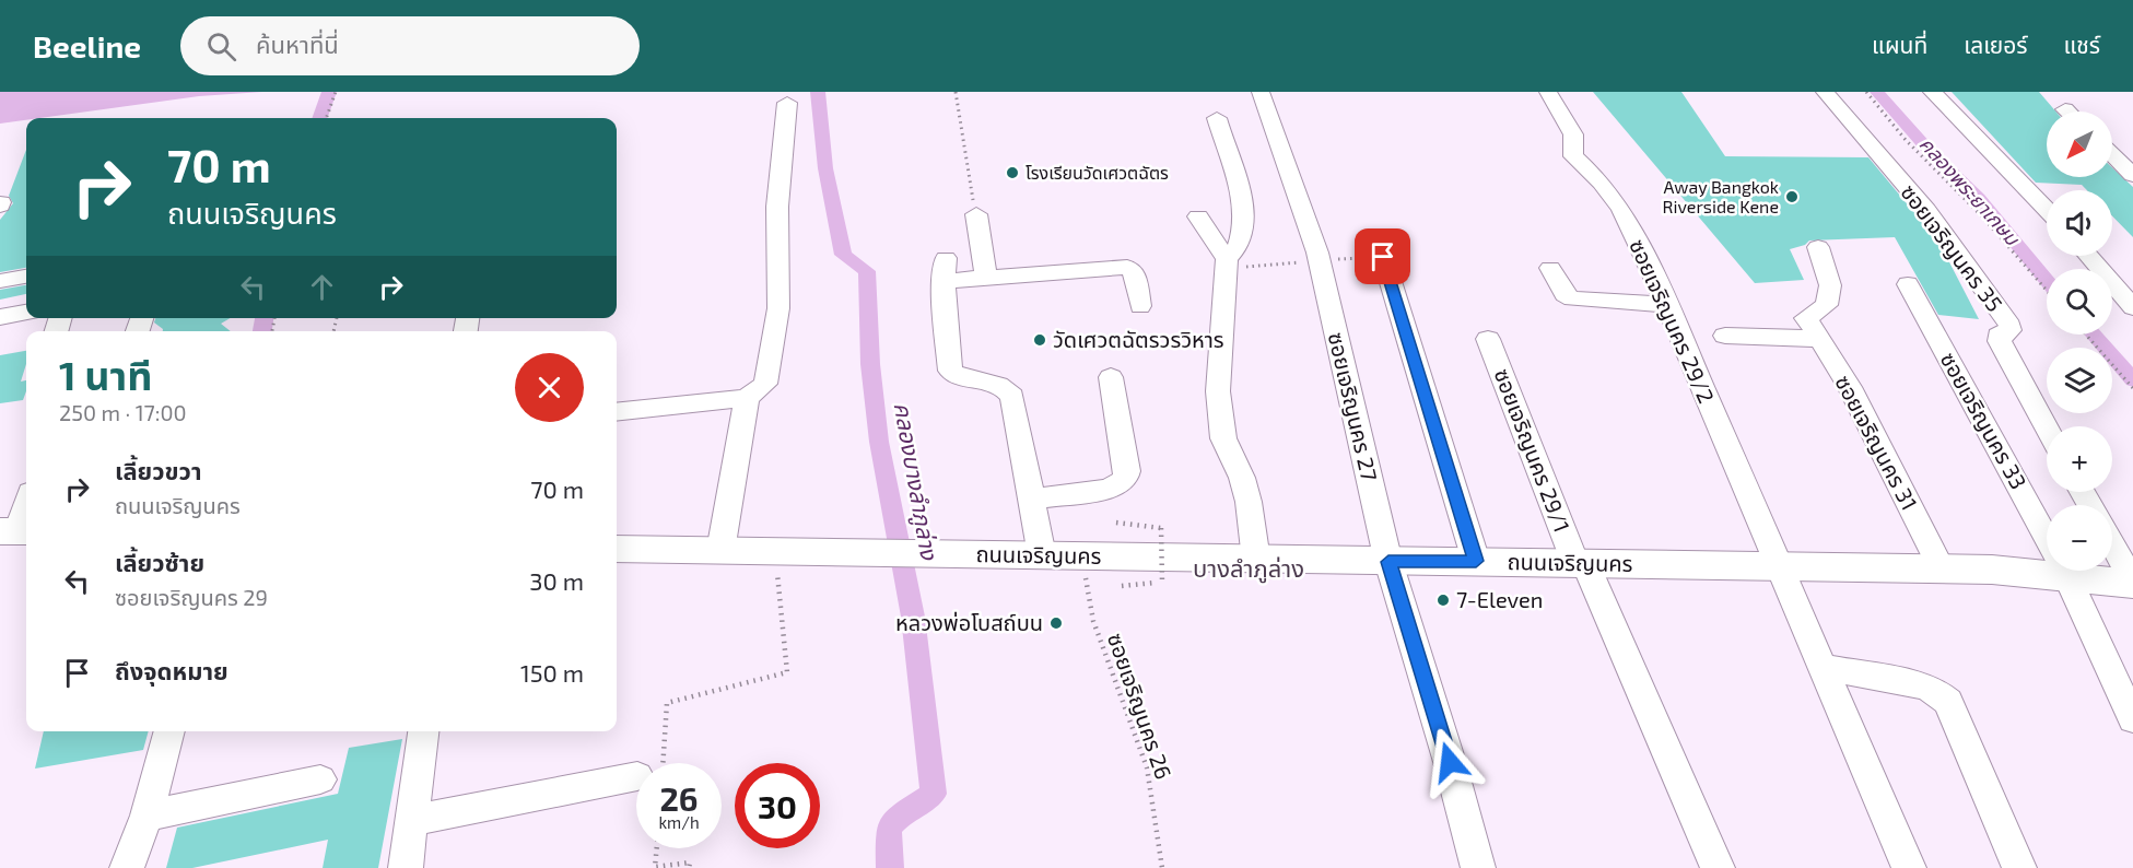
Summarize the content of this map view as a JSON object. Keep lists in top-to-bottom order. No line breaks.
{"streets":{"main road":["ถนนเจริญนคร"],"street":["ซอยเจริญนคร 35","ซอยเจริญนคร 29/2","ซอยเจริญนคร 27","ซอยเจริญนคร 33","ซอยเจริญนคร 31","ซอยเจริญนคร 29/1"],"path":["ซอยเจริญนคร 26"]},"crossings":[["ซอยเจริญนคร 29/2","ถนนเจริญนคร"],["ซอยเจริญนคร 27","ถนนเจริญนคร"],["ซอยเจริญนคร 31","ถนนเจริญนคร"],["ซอยเจริญนคร 29/1","ถนนเจริญนคร"],["ถนนเจริญนคร","ซอยเจริญนคร 26"]],"districts":["บางลำภูล่าง"],"water":["คลองพระยาเกษม","คลองบางลำภูล่าง"],"places":["โรงเรียนวัดเศวตฉัตร","Away Bangkok Riverside Kene","วัดเศวตฉัตรวรวิหาร","7-Eleven","หลวงพ่อโบสถ์บน"],"north":"bottom left","page":{"header":"Beeline","search":"ค้นหาที่นี่","nav":["แผนที่","เลเยอร์","แชร์"],"map_buttons":["+","−"],"turn":["70 m","ถนนเจริญนคร"],"heading":["1 นาที","250 m · 17:00"],"list":[{"name":"เลี้ยวขวา","note":"ถนนเจริญนคร","value":"70 m"},{"name":"เลี้ยวซ้าย","note":"ซอยเจริญนคร 29","value":"30 m"},{"name":"ถึงจุดหมาย","value":"150 m"}],"speed":"26 km/h","limit":"30"}}
